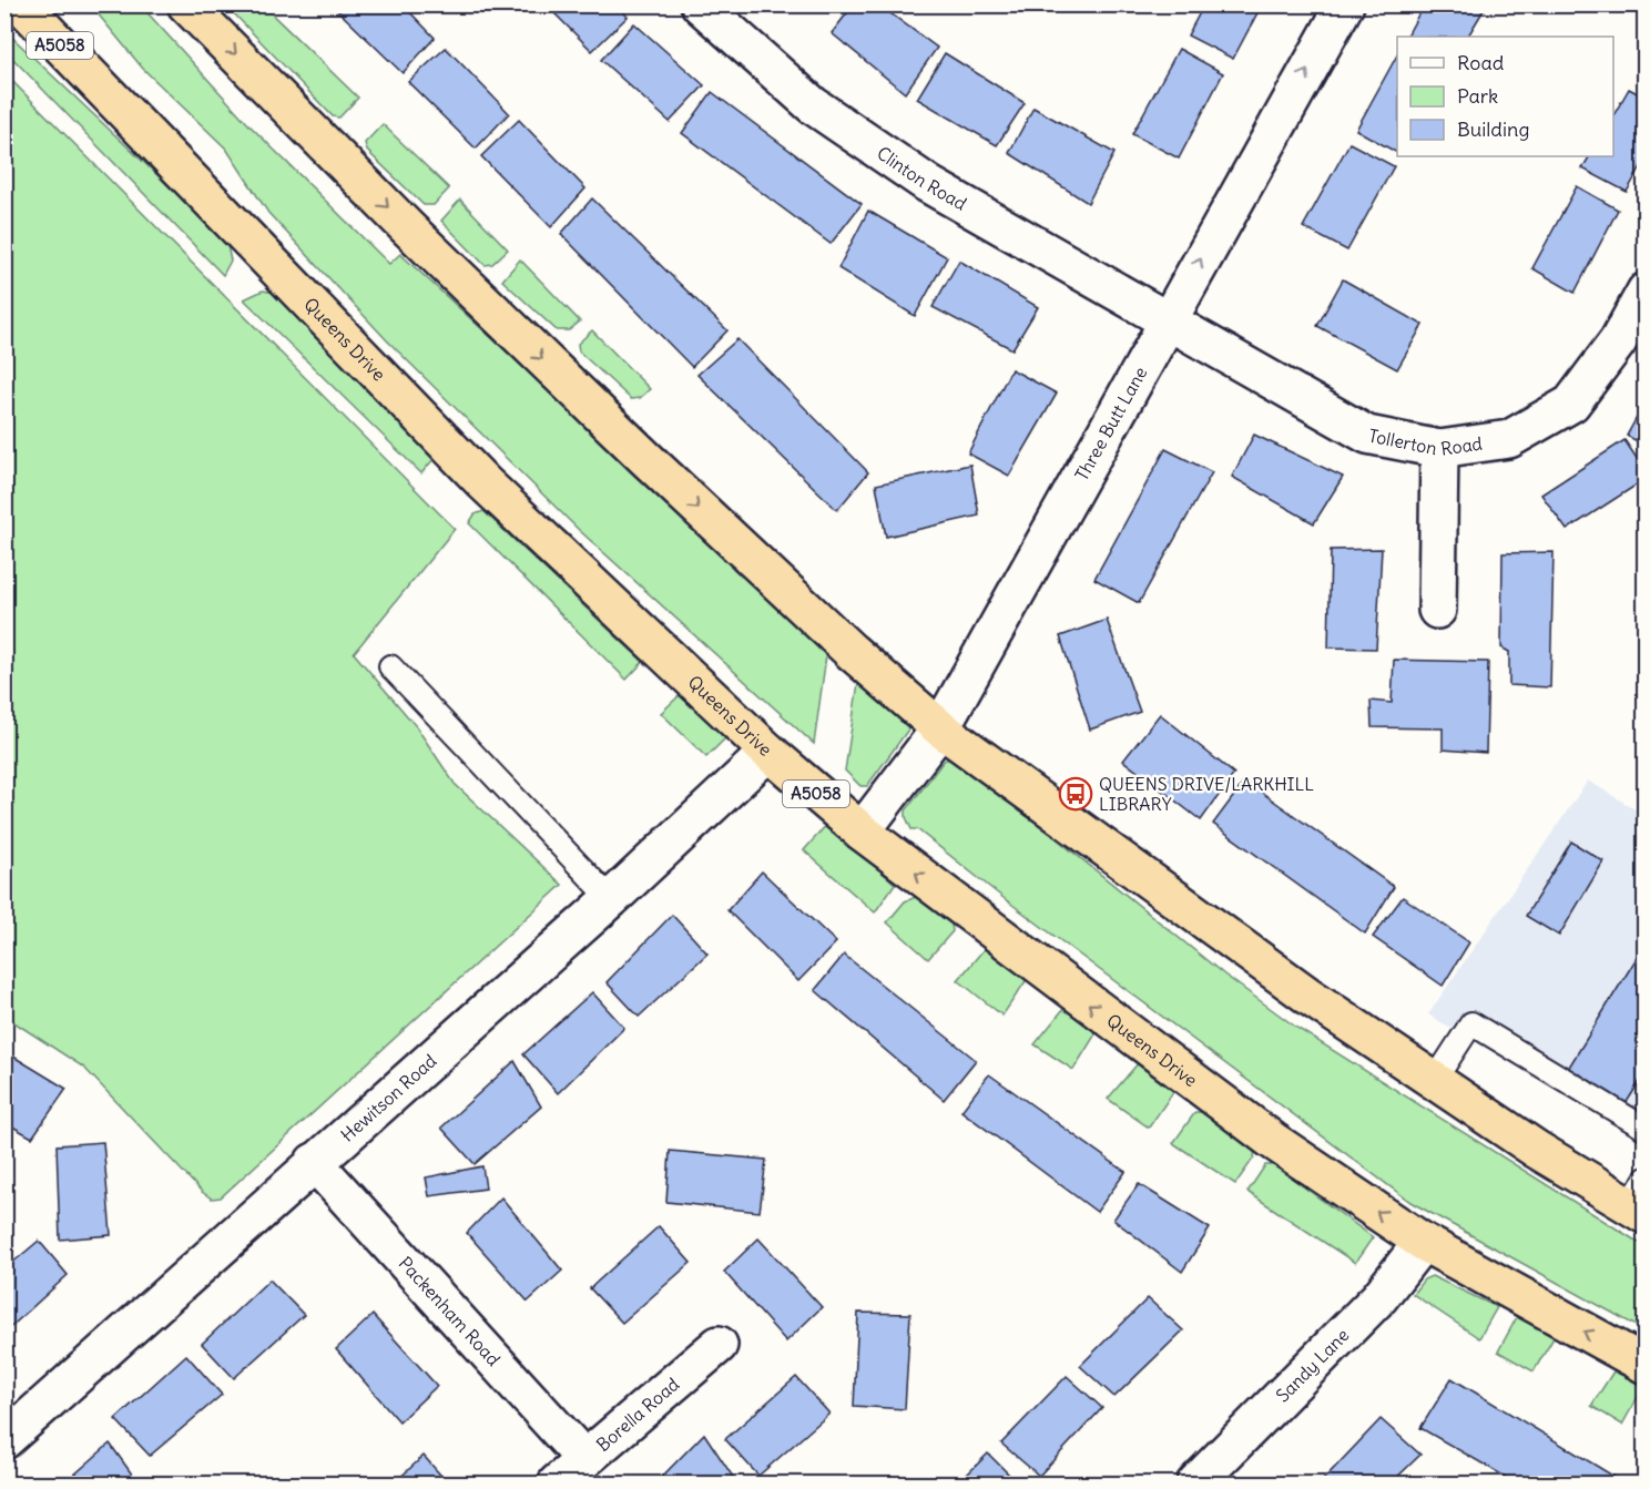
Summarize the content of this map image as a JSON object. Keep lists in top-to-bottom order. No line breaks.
{"streets":{"highway":["A5058","Queens Drive"],"street":["Clinton Road","Three Butt Lane","Tollerton Road","Hewitson Road","Packenham Road","Sandy Lane","Borella Road"]},"crossings":[["Clinton Road","Three Butt Lane"],["Clinton Road","Tollerton Road"],["Queens Drive","Three Butt Lane"],["Queens Drive","Hewitson Road"],["Queens Drive","Sandy Lane"],["Three Butt Lane","Tollerton Road"],["Hewitson Road","Packenham Road"],["Packenham Road","Borella Road"]],"one_way":["Three Butt Lane"],"places":{"bus stop":["QUEENS DRIVE/LARKHILL LIBRARY"]},"legend":["Road","Park","Building"]}
